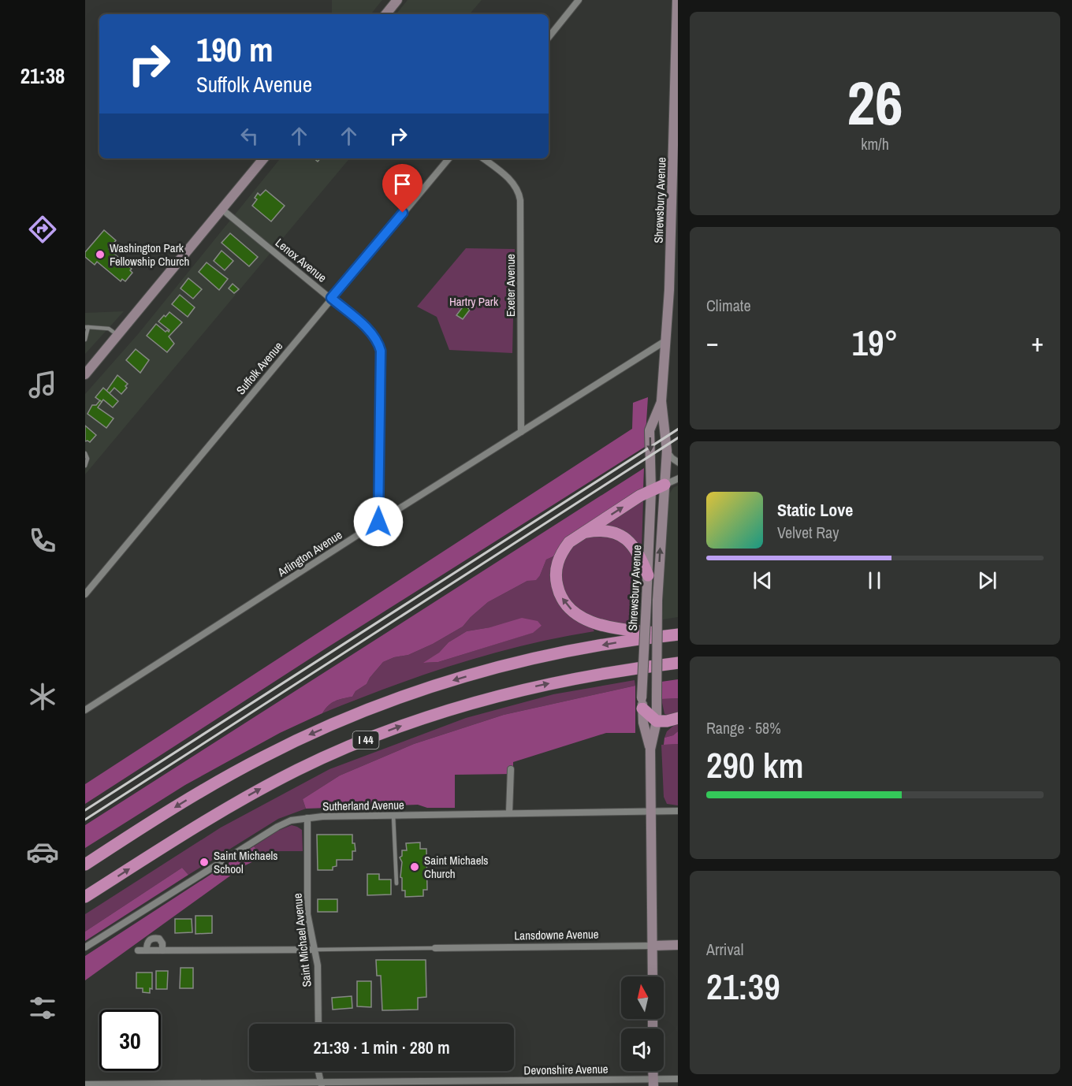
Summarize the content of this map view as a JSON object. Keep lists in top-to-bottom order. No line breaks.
{"streets":{"highway":["I 44"],"main road":["Shrewsbury Avenue","Lansdowne Avenue"],"street":["Lenox Avenue","Exeter Avenue","Suffolk Avenue","Arlington Avenue","Sutherland Avenue","Saint Michael Avenue","Devonshire Avenue"]},"crossings":[["Shrewsbury Avenue","Arlington Avenue"],["Shrewsbury Avenue","Sutherland Avenue"],["Shrewsbury Avenue","Lansdowne Avenue"],["Lenox Avenue","Suffolk Avenue"],["Lenox Avenue","Arlington Avenue"],["Exeter Avenue","Arlington Avenue"],["Sutherland Avenue","Saint Michael Avenue"]],"parks":["Hartry Park"],"places":["Washington Park Fellowship Church","Saint Michaels School","Saint Michaels Church"],"north":"top","page":{"tabs":"21:38","tile":[["26","km/h"],"Climate",["Range · 58%","290 km"],["Arrival","21:39"]],"turn":["190 m","Suffolk Avenue"],"heat":["−","19°","+"],"song":["Static Love","Velvet Ray"],"limit":"30","trip":"21:39 · 1 min · 280 m"}}
